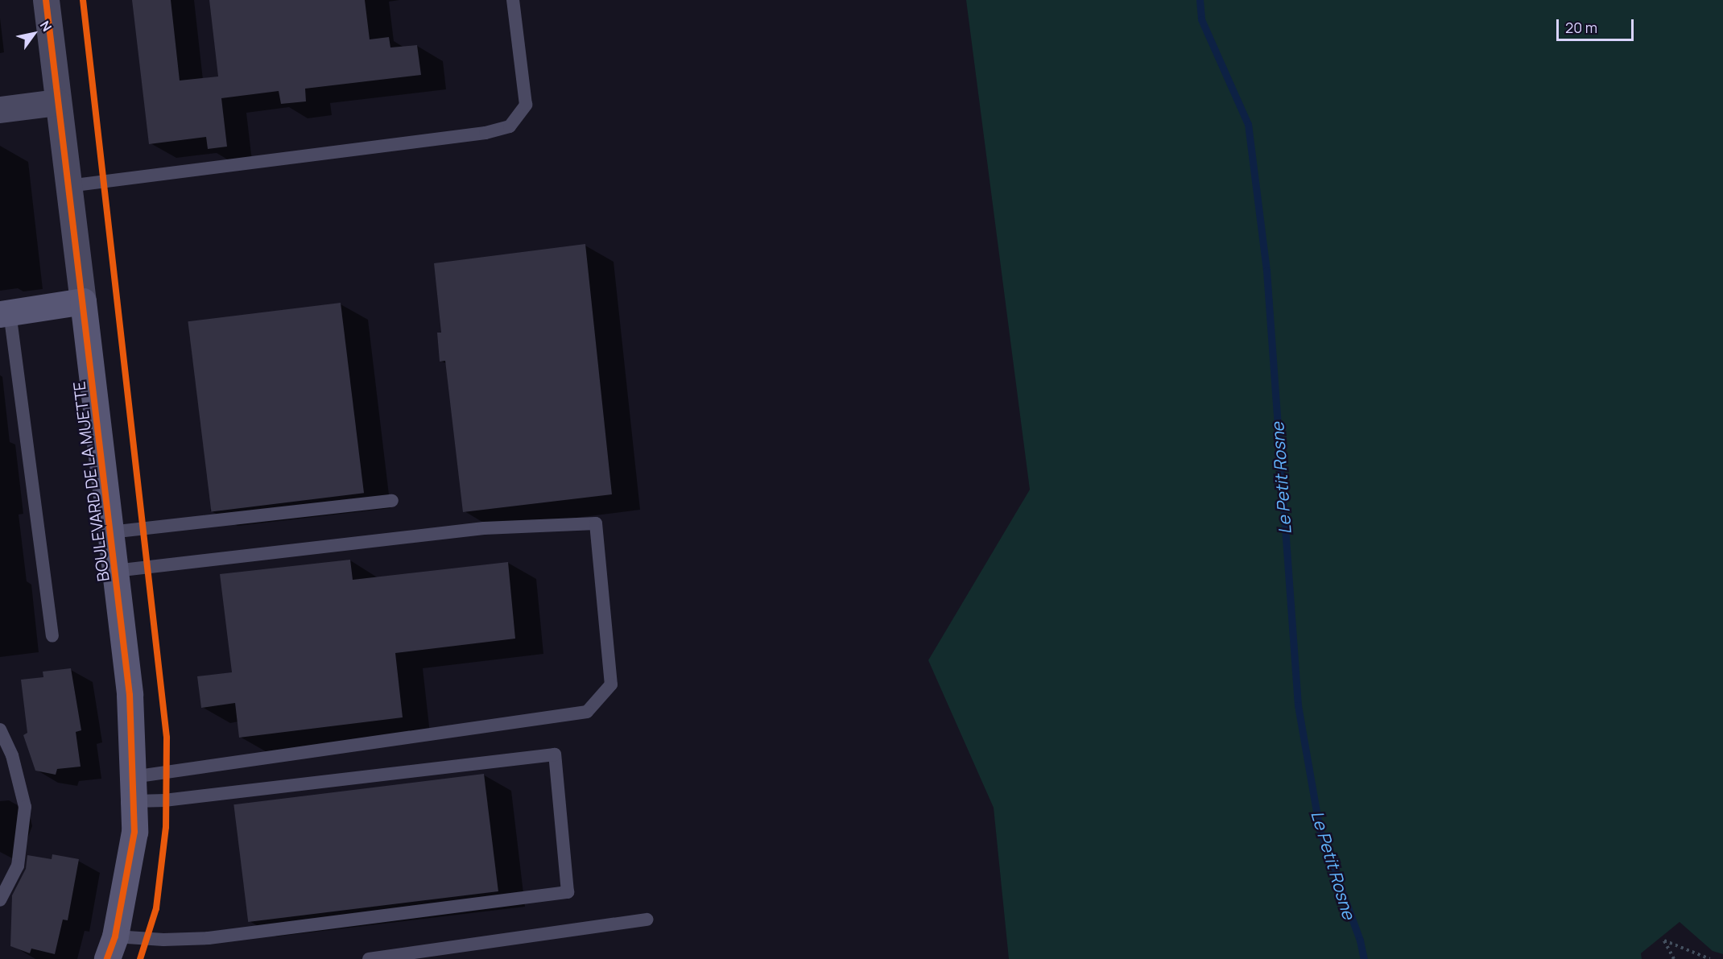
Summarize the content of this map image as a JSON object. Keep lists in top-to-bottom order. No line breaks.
{"streets":{"street":["BOULEVARD DE LA MUETTE"]},"water":["Le Petit Rosne"],"scale_bar":"20 m","north":"top right"}
